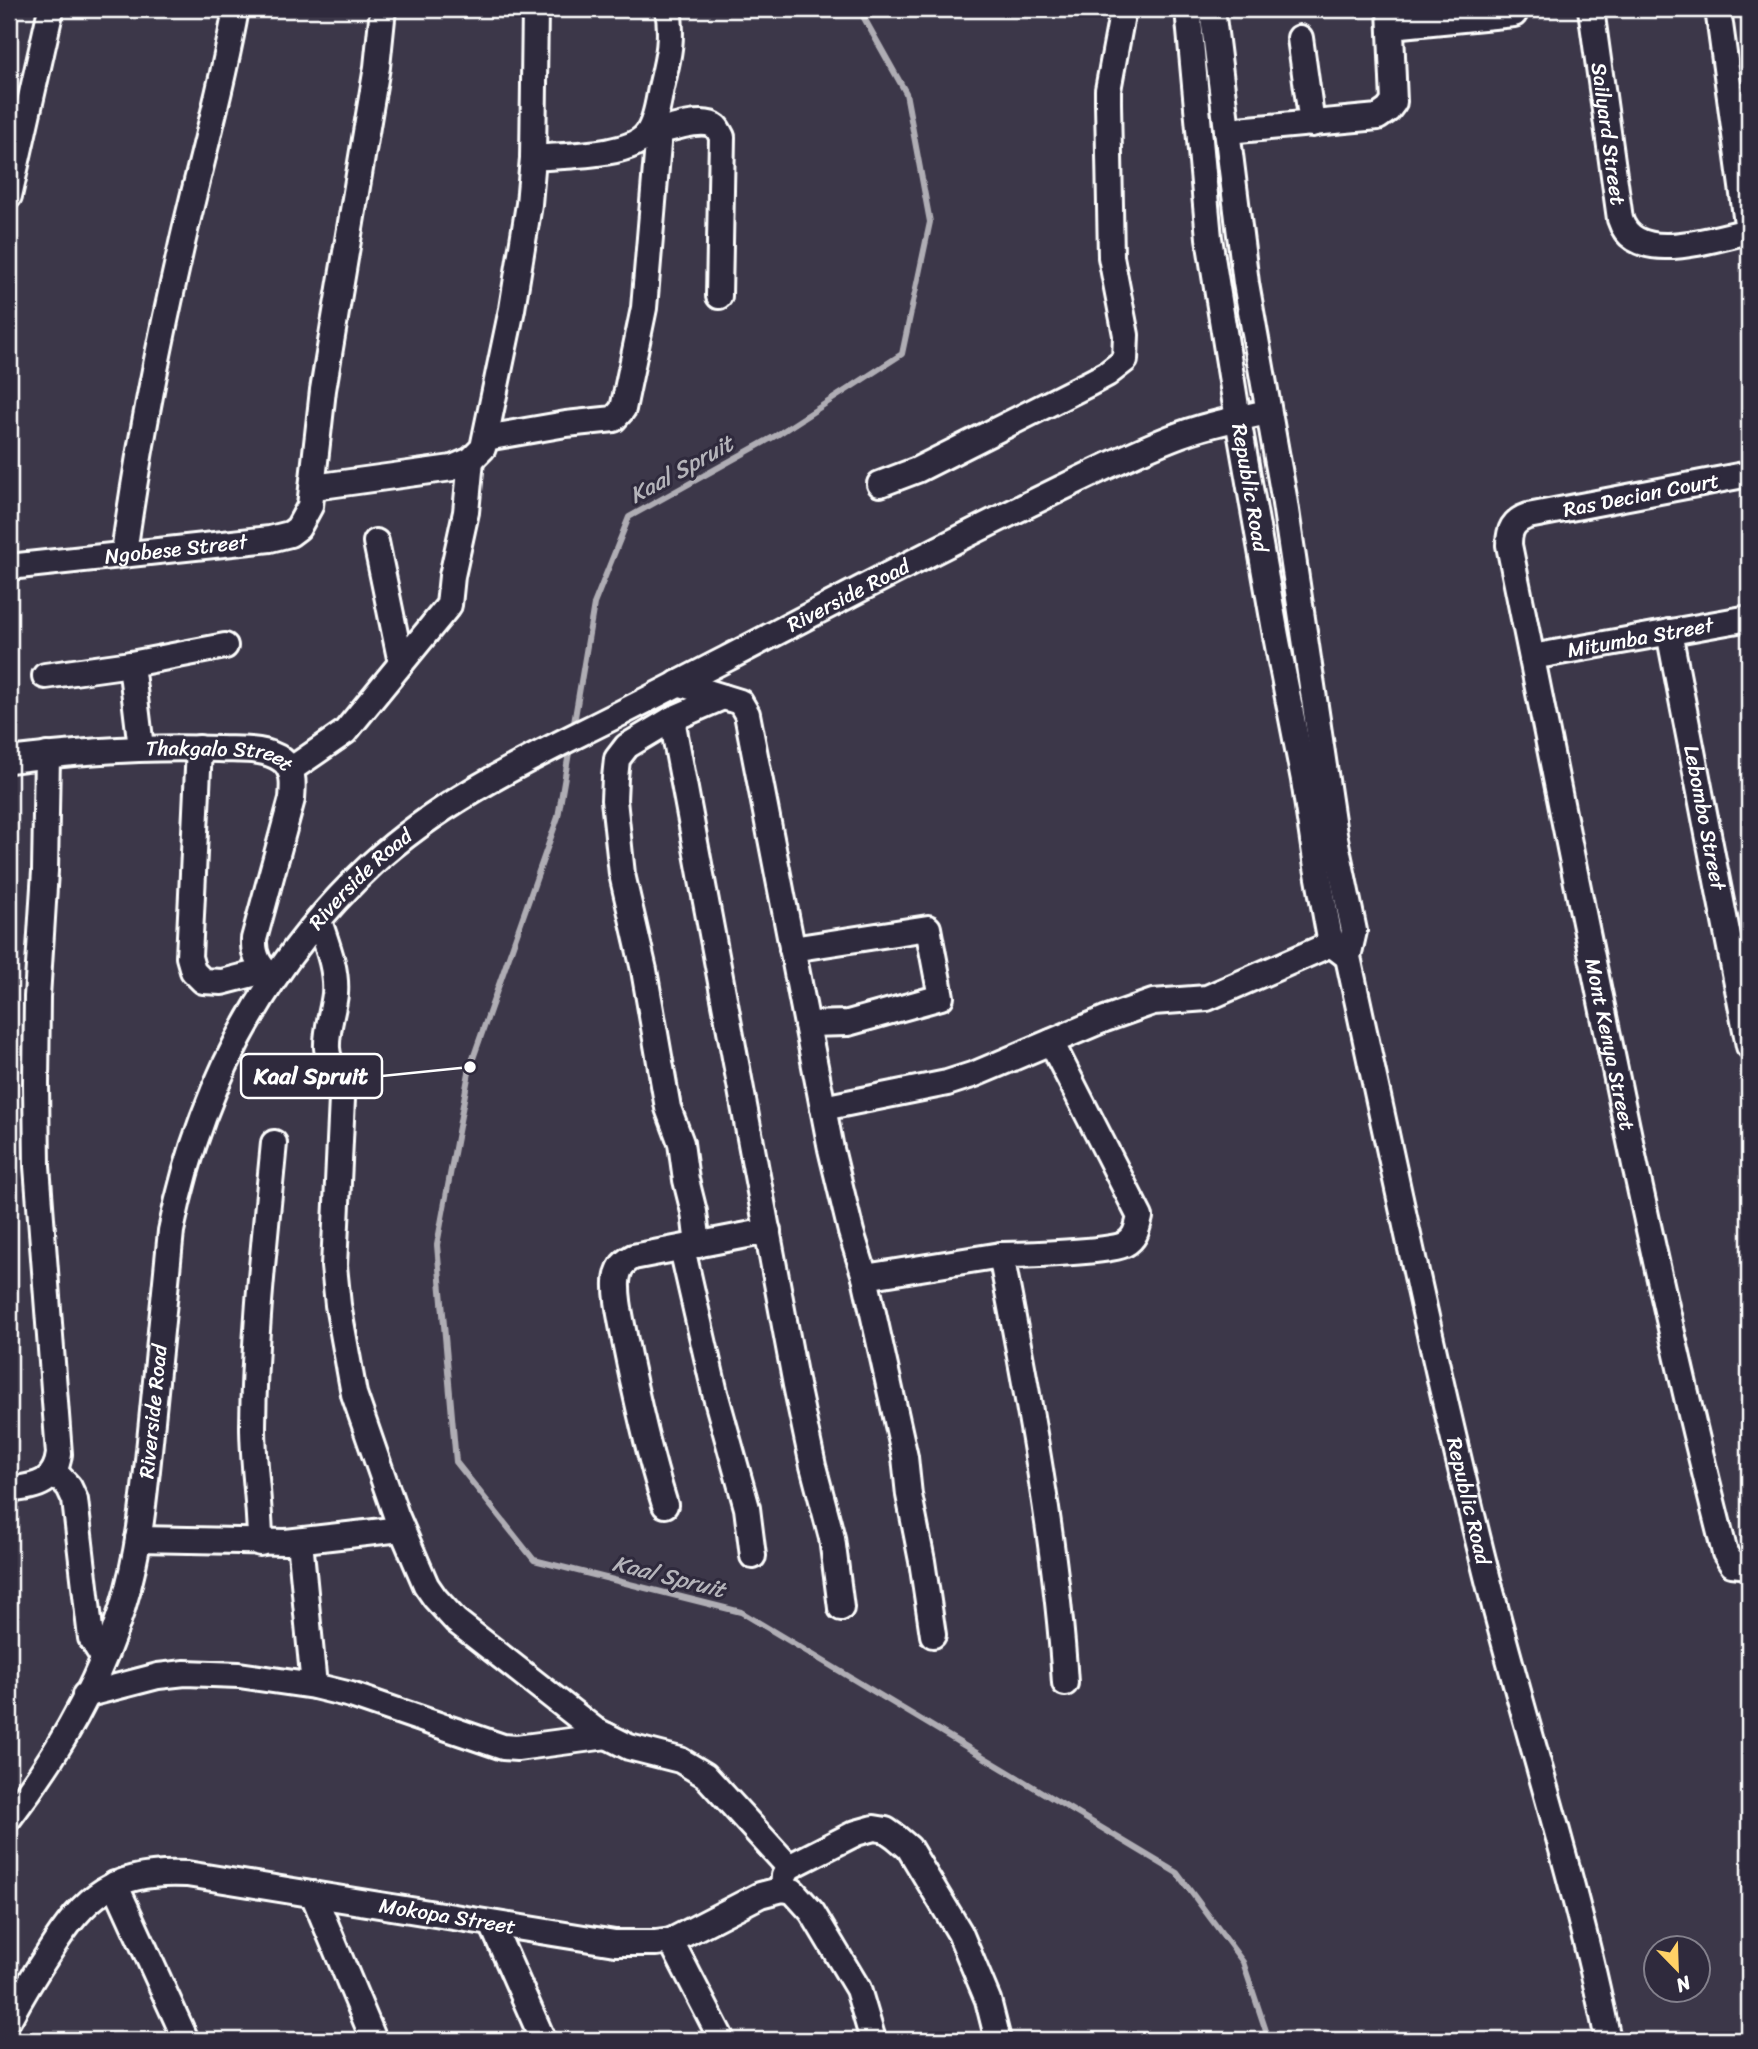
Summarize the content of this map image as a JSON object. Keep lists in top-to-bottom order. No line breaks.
{"streets":{"street":["Sailyard Street","Republic Road","Ras Decian Court","Ngobese Street","Riverside Road","Mitumba Street","Thakgalo Street","Lebombo Street","Mont Kenya Street","Mokopa Street"]},"crossings":[["Republic Road","Riverside Road"],["Ras Decian Court","Mont Kenya Street"],["Riverside Road","Thakgalo Street"],["Mitumba Street","Lebombo Street"],["Mitumba Street","Mont Kenya Street"]],"water":["Kaal Spruit"],"places":["Kaal Spruit"],"north":"bottom right"}
